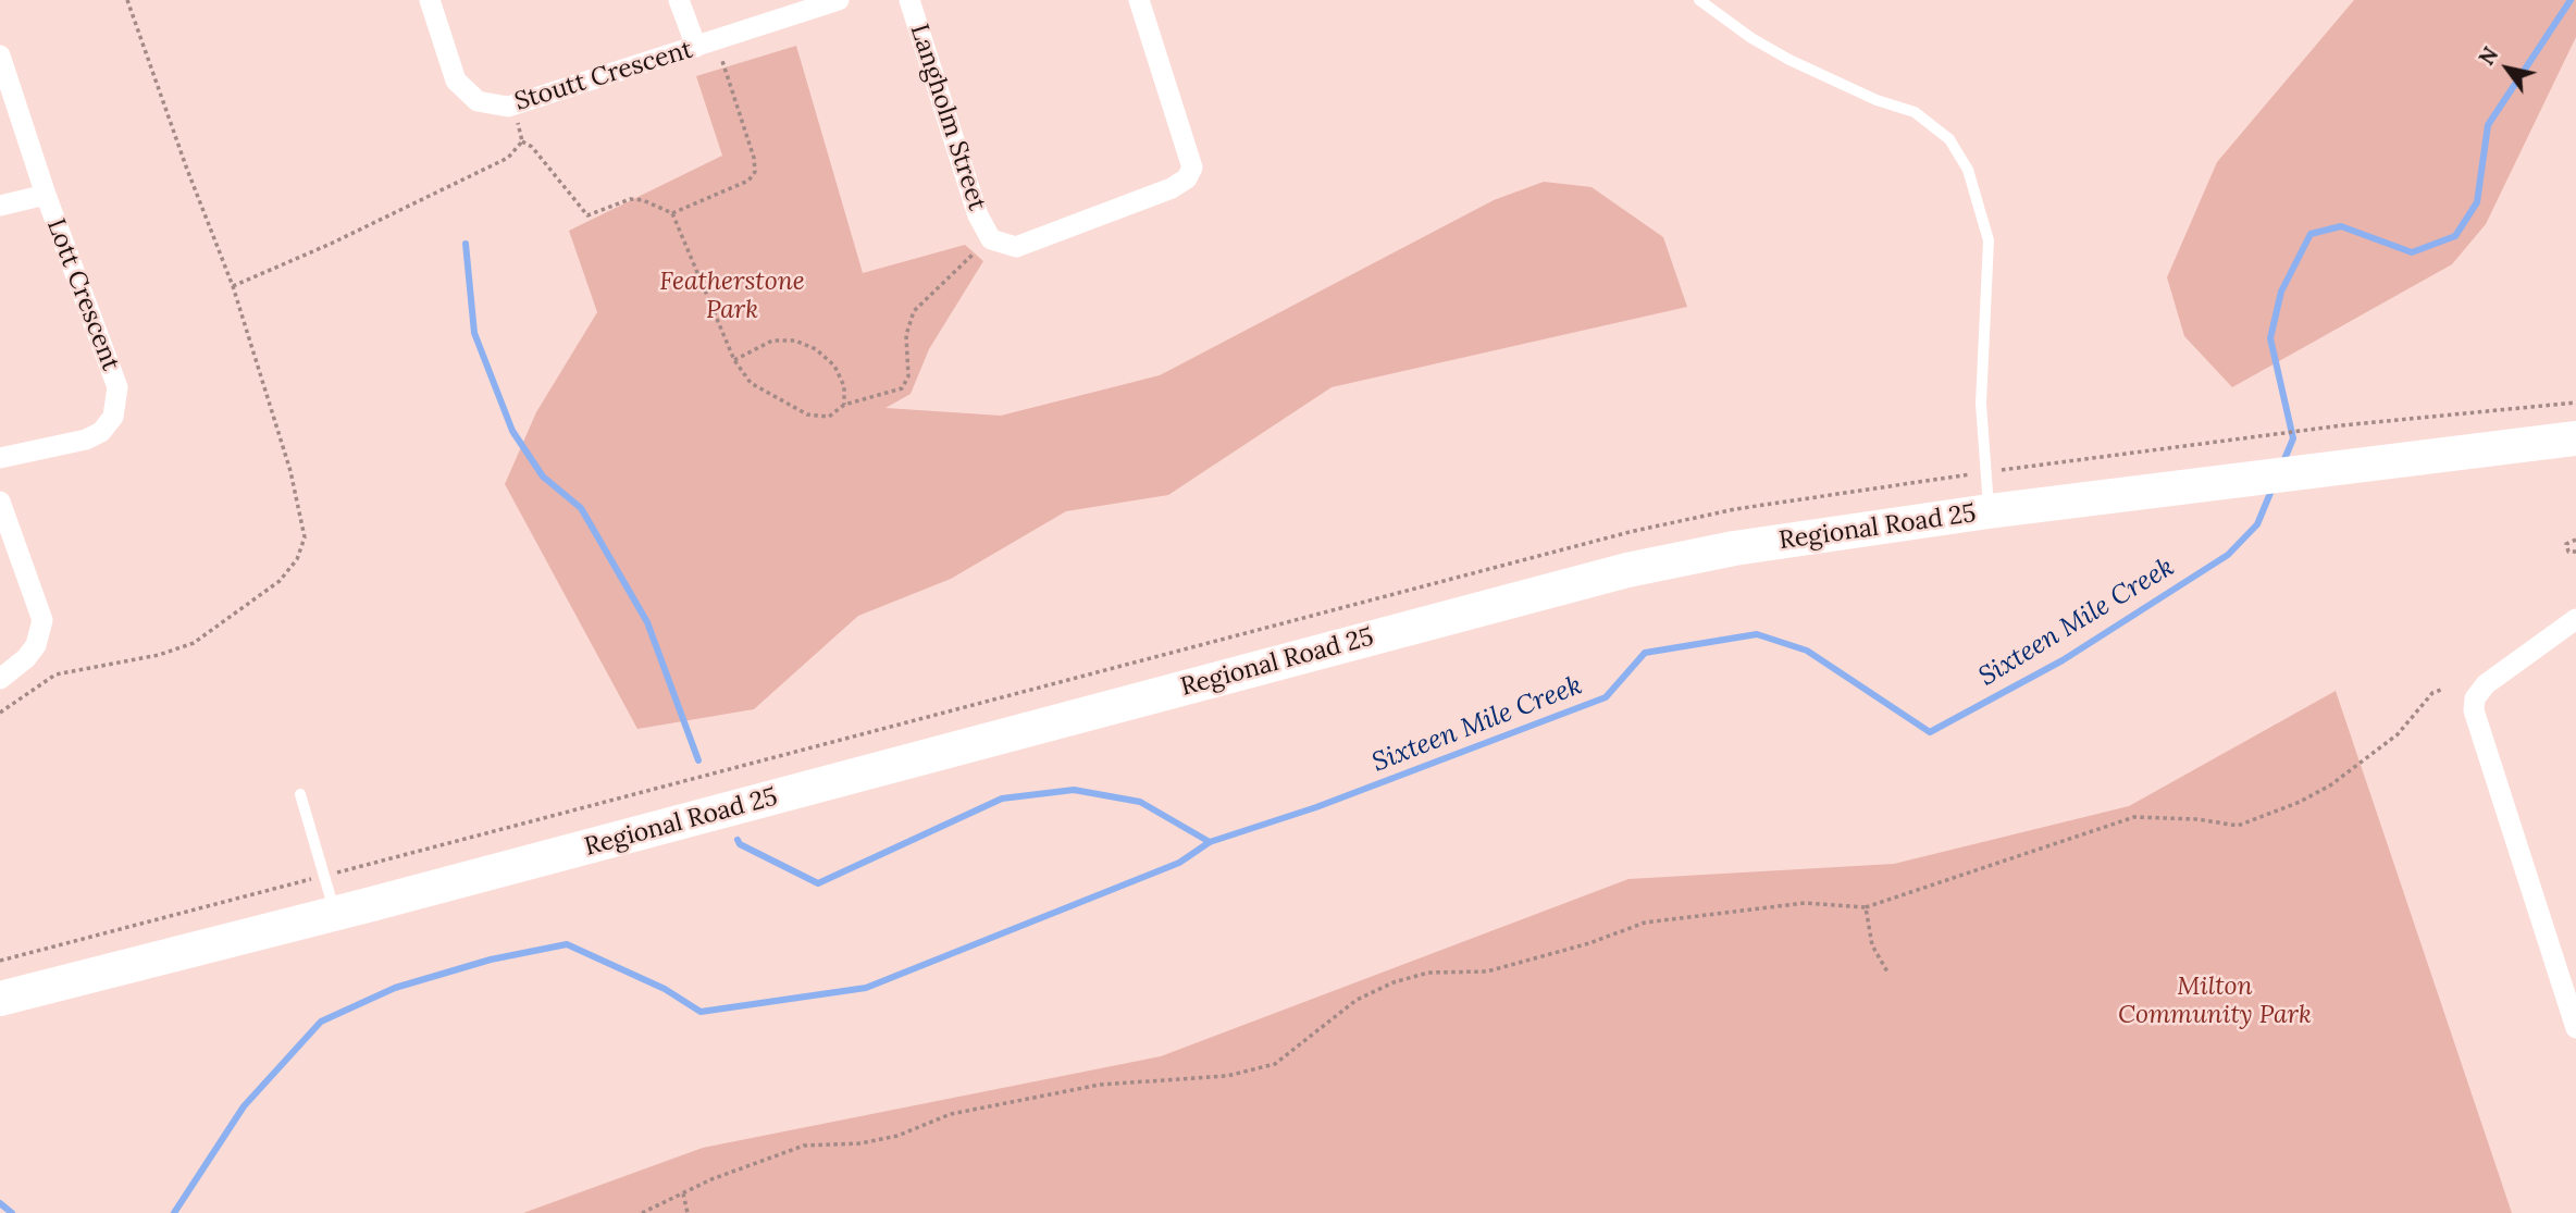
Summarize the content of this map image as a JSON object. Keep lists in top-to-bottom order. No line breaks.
{"streets":{"main road":["Regional Road 25"],"street":["Stoutt Crescent","Langholm Street","Lott Crescent"]},"water":["Sixteen Mile Creek"],"parks":["Featherstone Park","Milton Community Park"],"north":"top left"}
